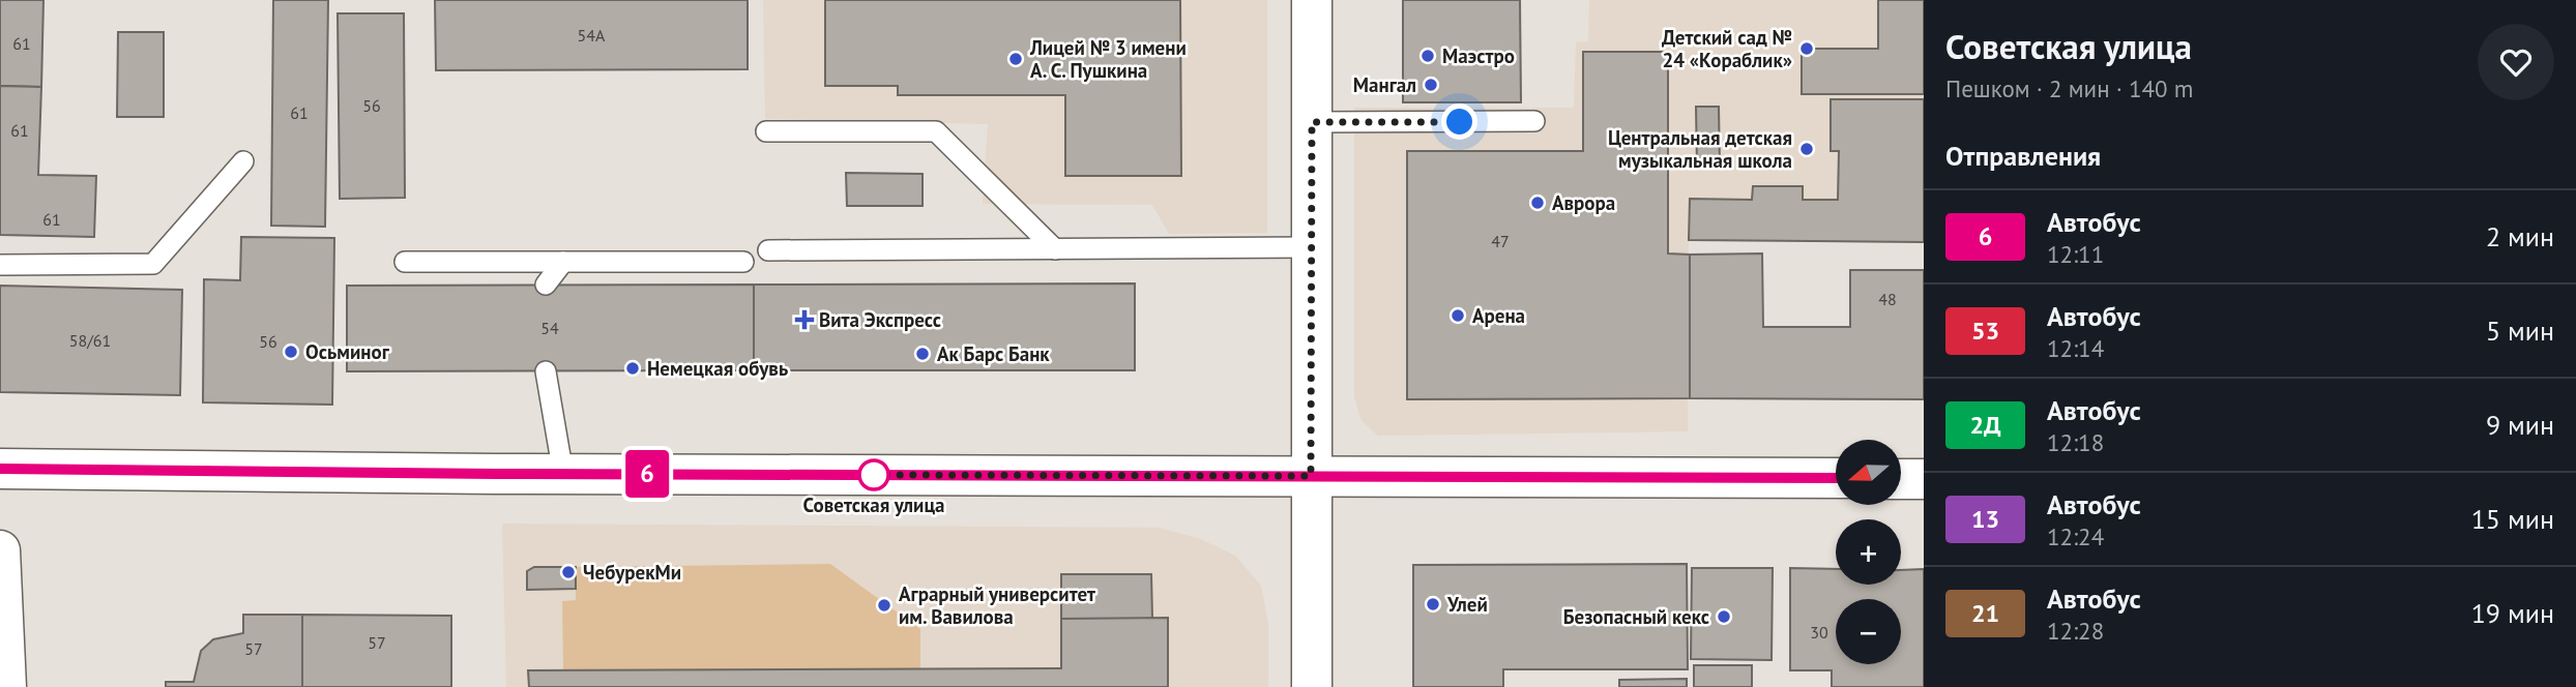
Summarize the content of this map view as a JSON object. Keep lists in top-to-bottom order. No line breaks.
{"places":{"other":["Детский сад № 24 «Кораблик»","Маэстро","Лицей № 3 имени А. С. Пушкина","Мангал","Центральная детская музыкальная школа","Аврора","Арена","Осьминог","Ак Барс Банк","Немецкая обувь","Советская улица","ЧебурекМи","Улей","Аграрный университет им. Вавилова","Безопасный кекс"],"health":["Вита Экспресс"]},"lines":["bus line 6"],"house_numbers":["54А","61","56","61","61","61","47","48","54","58/61","56","30","57","57"],"north":"left","page":{"on_map":"6","heading":[["Советская улица","Пешком · 2 мин · 140 m"],"Отправления"],"list":[{"mark":"6","name":"Автобус","note":"12:11","value":"2 мин"},{"mark":"53","name":"Автобус","note":"12:14","value":"5 мин"},{"mark":"2Д","name":"Автобус","note":"12:18","value":"9 мин"},{"mark":"13","name":"Автобус","note":"12:24","value":"15 мин"},{"mark":"21","name":"Автобус","note":"12:28","value":"19 мин"}],"map_buttons":["+","−"]}}
